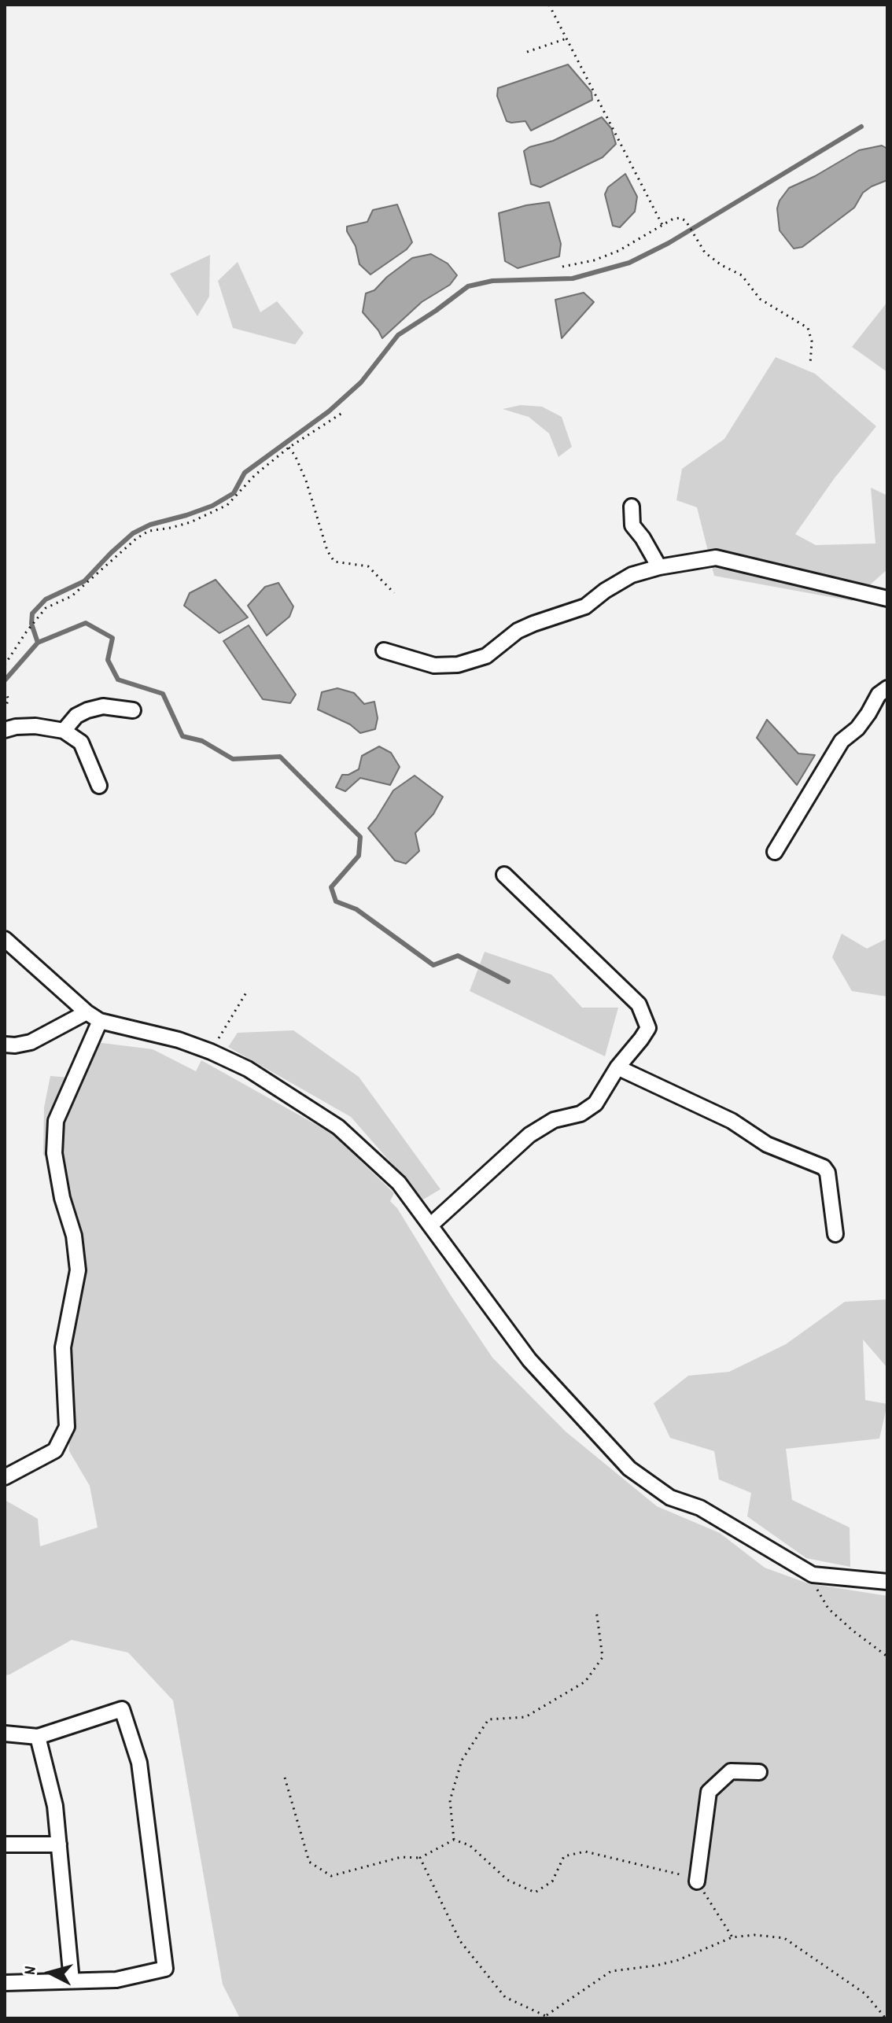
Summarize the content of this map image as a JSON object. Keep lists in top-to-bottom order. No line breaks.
{"north":"left"}
